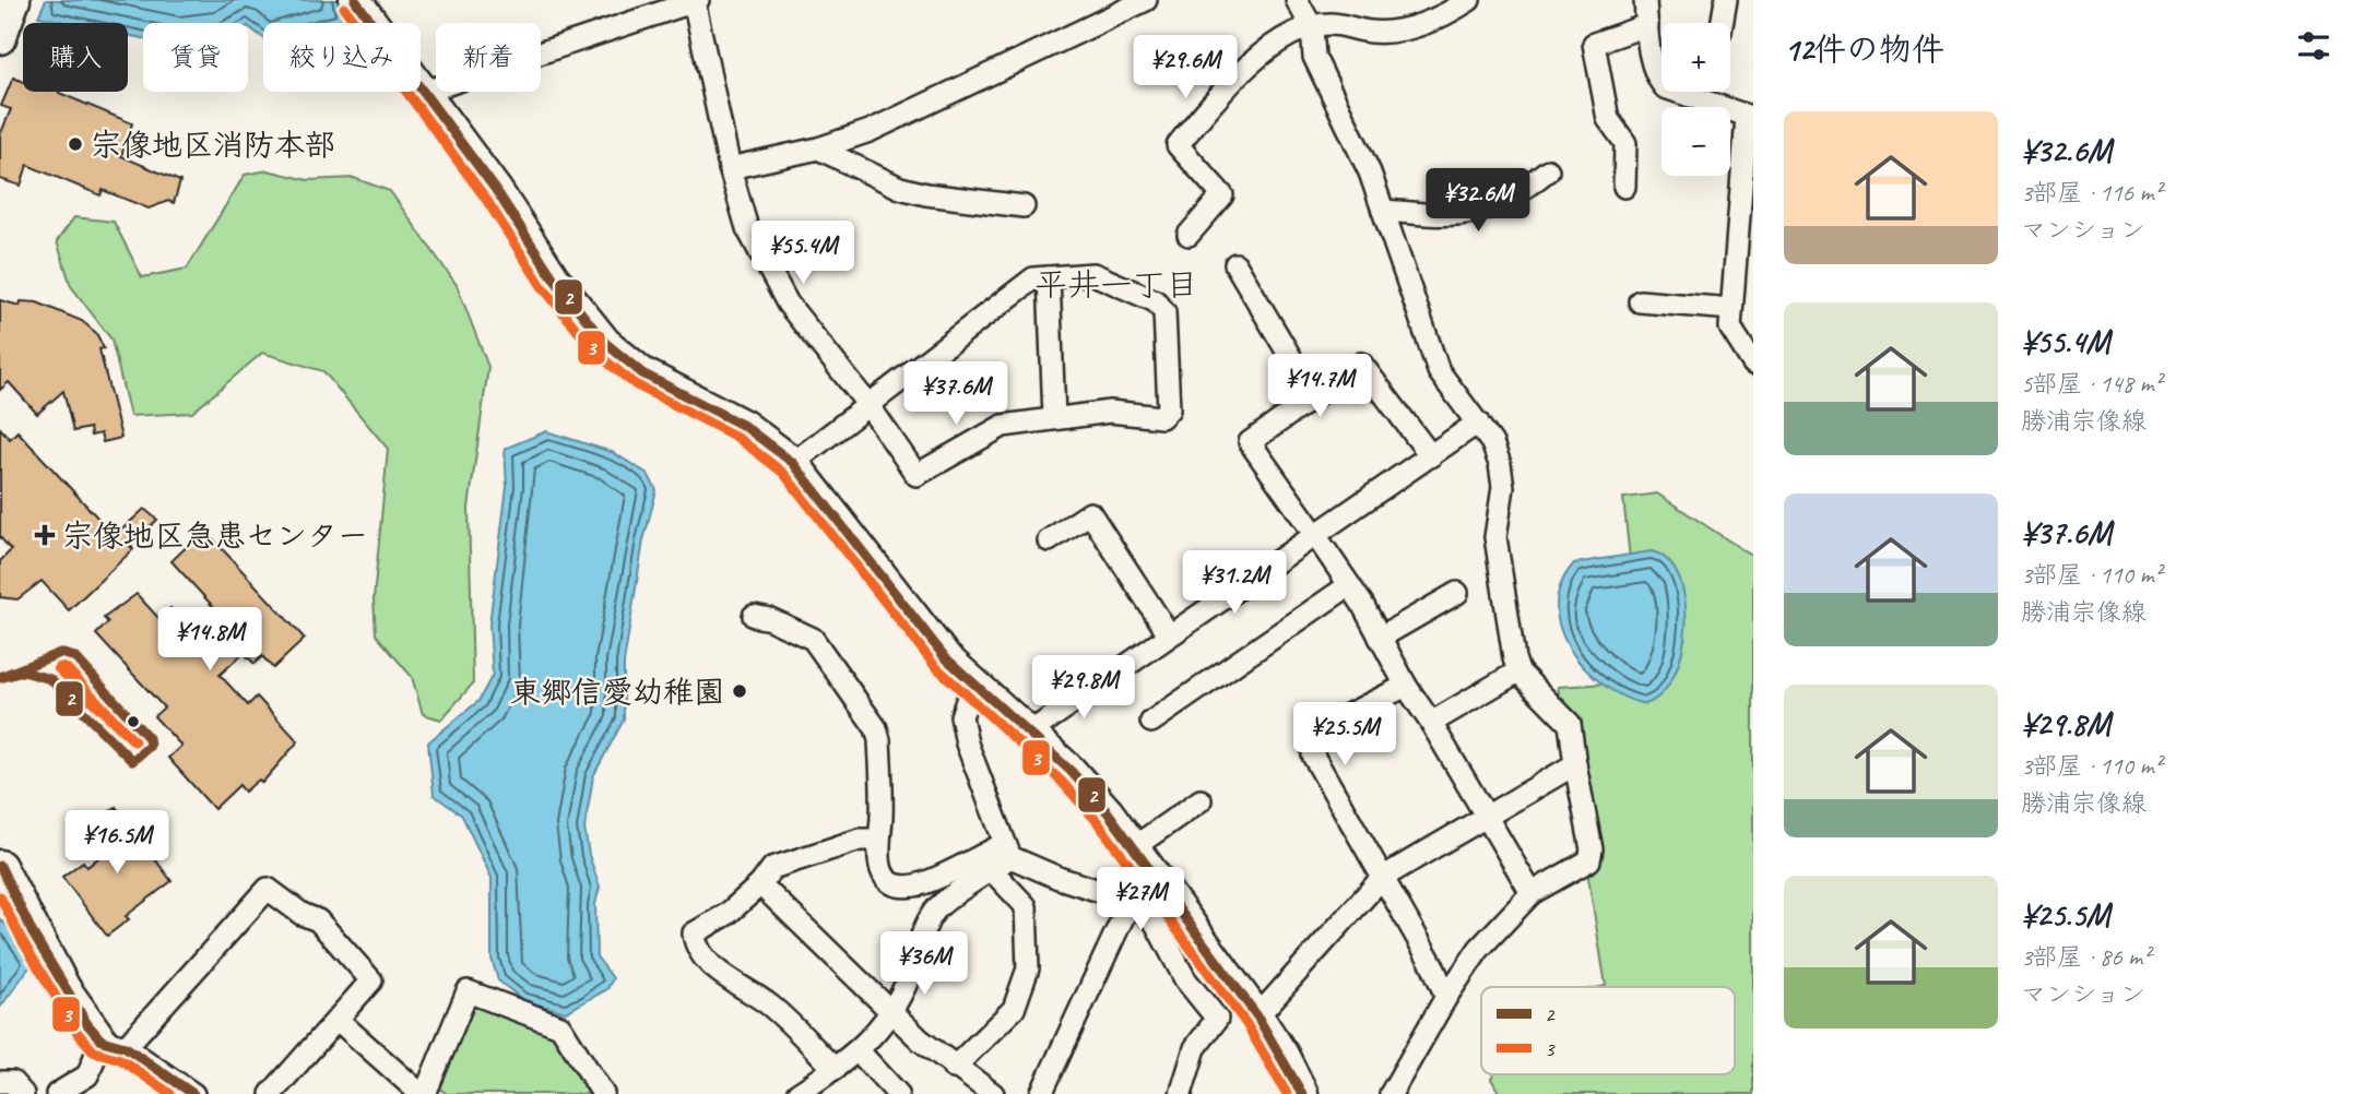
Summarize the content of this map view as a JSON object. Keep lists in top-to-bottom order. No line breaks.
{"districts":["平井一丁目"],"places":{"other":["宗像地区消防本部","東郷信愛幼稚園"],"health":["宗像地区急患センター"]},"lines":["transit line 2","transit line 3"],"legend":["2","3"],"page":{"heading":"12件の物件","map_buttons":["+","−"],"chip":["購入","賃貸","絞り込み","新着"],"price":["¥29.6M","¥32.6M","¥55.4M","¥14.7M","¥37.6M","¥31.2M","¥14.8M","¥29.8M","¥25.5M","¥16.5M","¥27M","¥36M"],"list":[{"name":"¥32.6M","note":"3部屋 · 116 m² · マンション"},{"name":"¥55.4M","note":"5部屋 · 148 m² · 勝浦宗像線"},{"name":"¥37.6M","note":"3部屋 · 110 m² · 勝浦宗像線"},{"name":"¥29.8M","note":"3部屋 · 110 m² · 勝浦宗像線"},{"name":"¥25.5M","note":"3部屋 · 86 m² · マンション"}]}}
